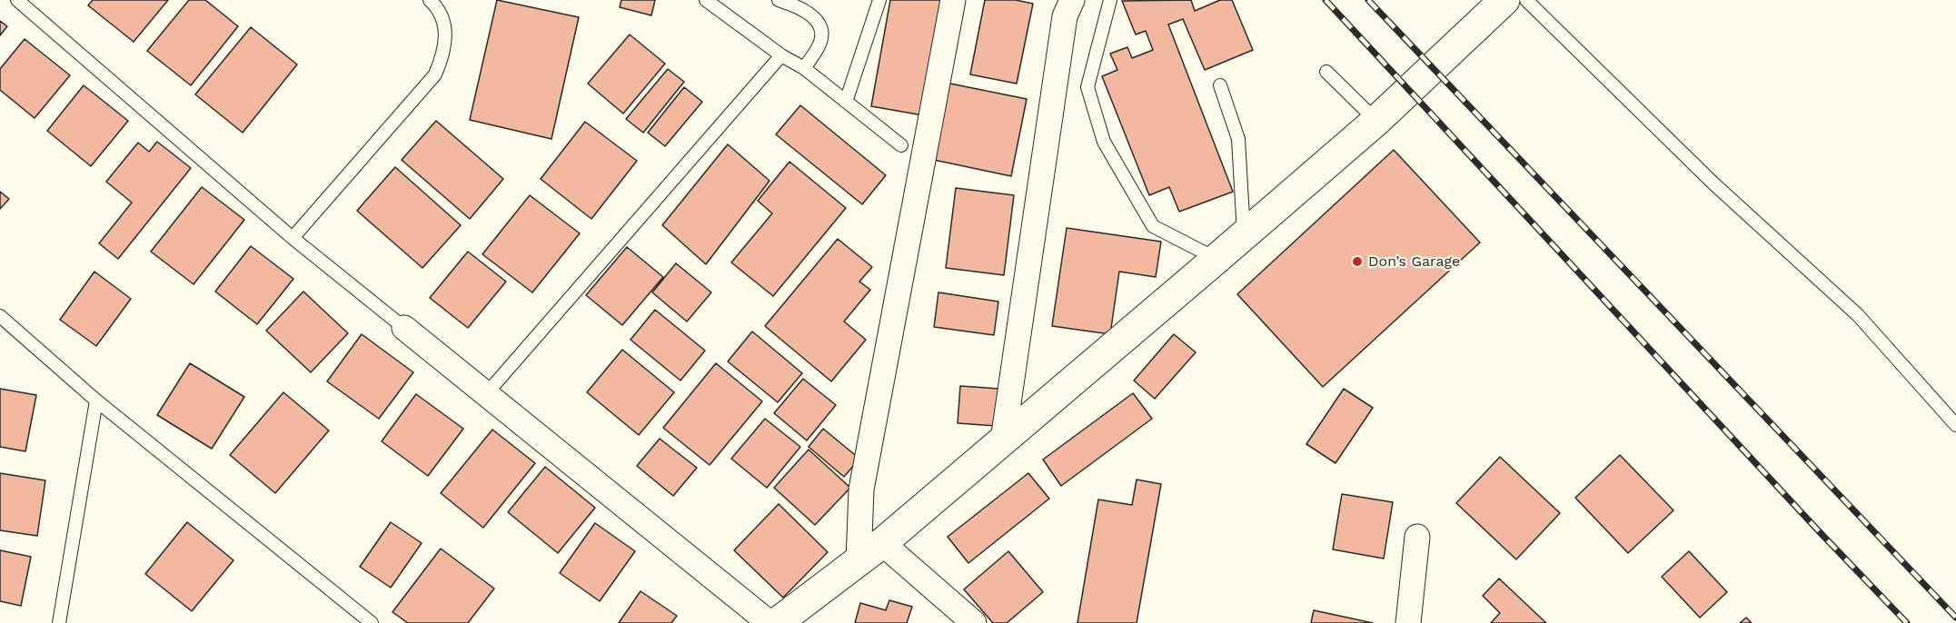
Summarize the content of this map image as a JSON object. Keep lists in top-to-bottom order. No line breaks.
{"places":["Don’s Garage"]}
